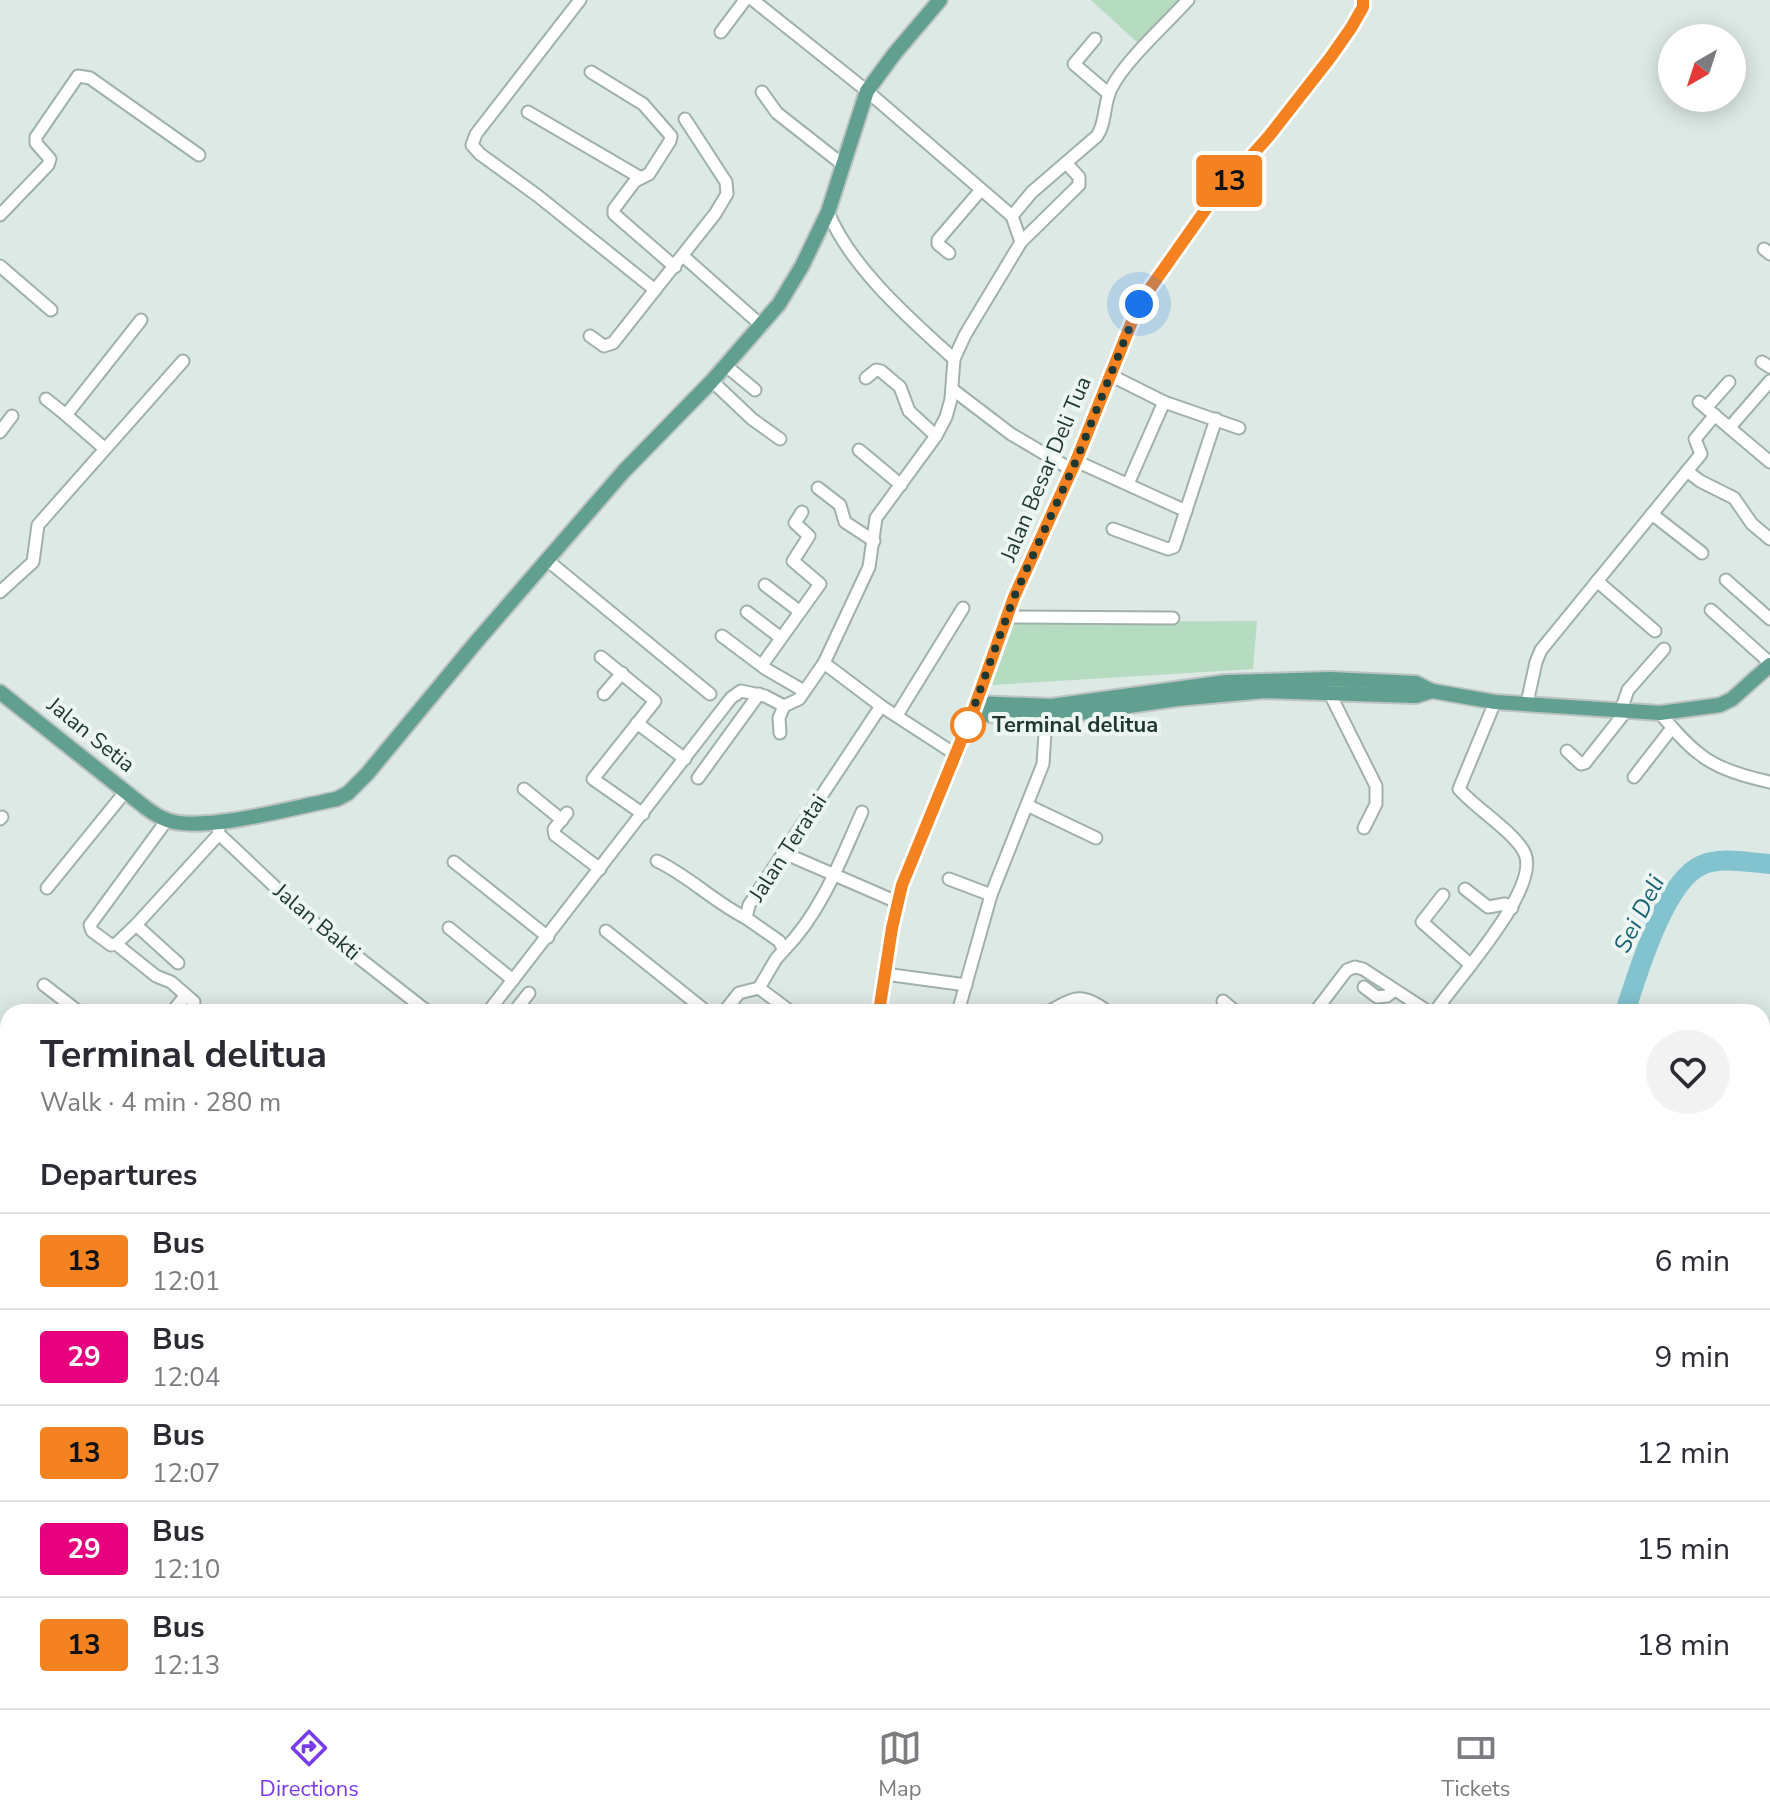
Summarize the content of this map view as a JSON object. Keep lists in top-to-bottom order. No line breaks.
{"streets":{"main road":["Jalan Besar Deli Tua","Jalan Setia"],"street":["Jalan Teratai","Jalan Bakti"]},"water":["Sei Deli"],"places":["Terminal delitua"],"lines":["bus line 13"],"north":"bottom left","page":{"on_map":"13","heading":[["Terminal delitua","Walk · 4 min · 280 m"],"Departures"],"list":[{"mark":"13","name":"Bus","note":"12:01","value":"6 min"},{"mark":"29","name":"Bus","note":"12:04","value":"9 min"},{"mark":"13","name":"Bus","note":"12:07","value":"12 min"},{"mark":"29","name":"Bus","note":"12:10","value":"15 min"},{"mark":"13","name":"Bus","note":"12:13","value":"18 min"}],"tabs":["Directions","Map","Tickets"]}}
